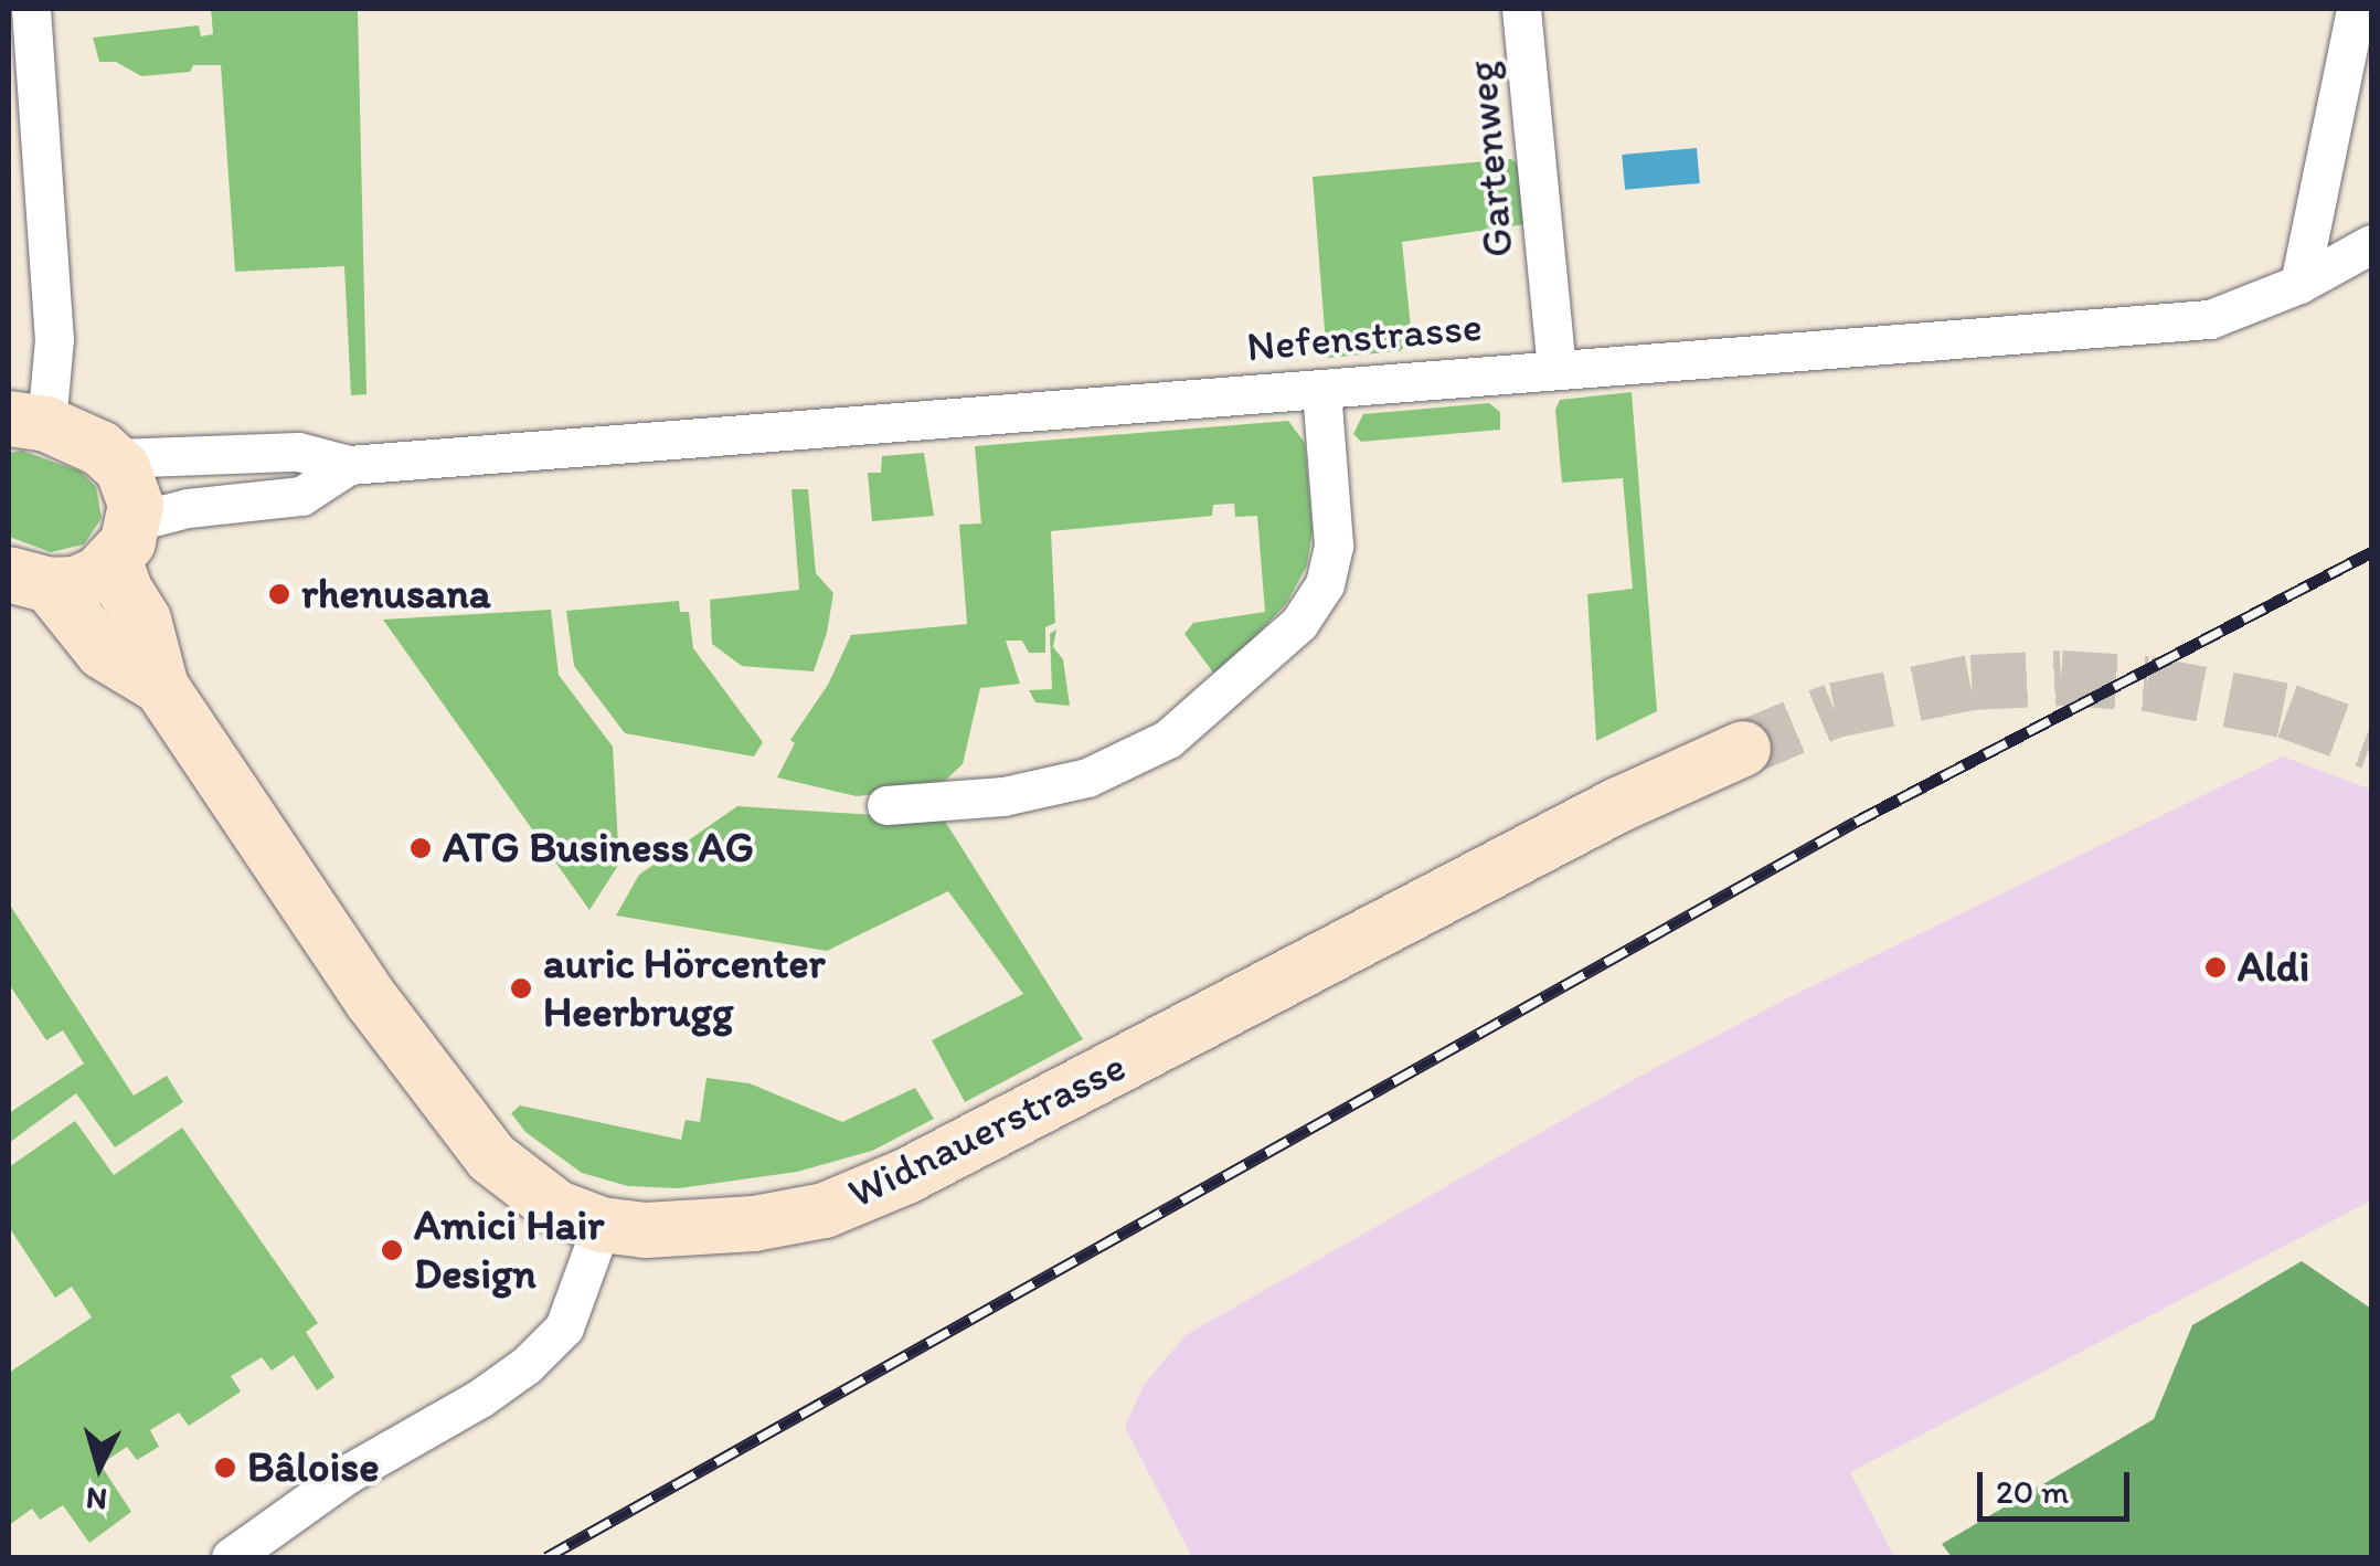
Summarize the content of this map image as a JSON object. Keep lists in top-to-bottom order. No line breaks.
{"streets":{"main road":["Widnauerstrasse"],"street":["Gartenweg","Nefenstrasse"]},"crossings":[["Gartenweg","Nefenstrasse"],["Nefenstrasse","Widnauerstrasse"]],"places":["rhenusana","ATG Business AG","Aldi","auric Hörcenter Heerbrugg","Amici Hair Design","Bâloise"],"scale_bar":"20 m","north":"bottom"}
